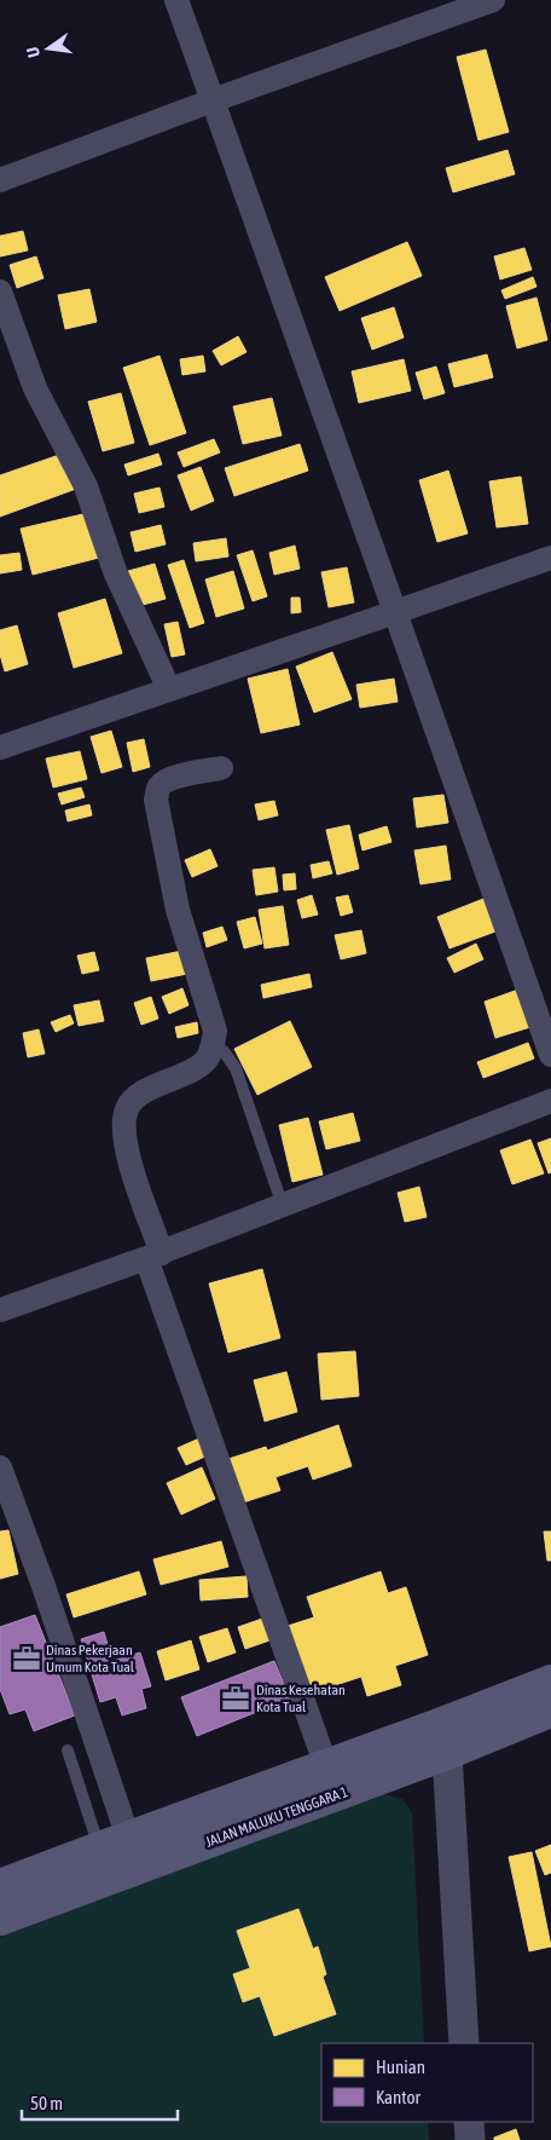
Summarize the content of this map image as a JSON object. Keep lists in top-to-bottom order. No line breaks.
{"streets":{"main road":["JALAN MALUKU TENGGARA 1"]},"places":{"office":["Dinas Pekerjaan Umum Kota Tual","Dinas Kesehatan Kota Tual"]},"legend":["Hunian","Kantor"],"scale_bar":"50 m","north":"left"}
